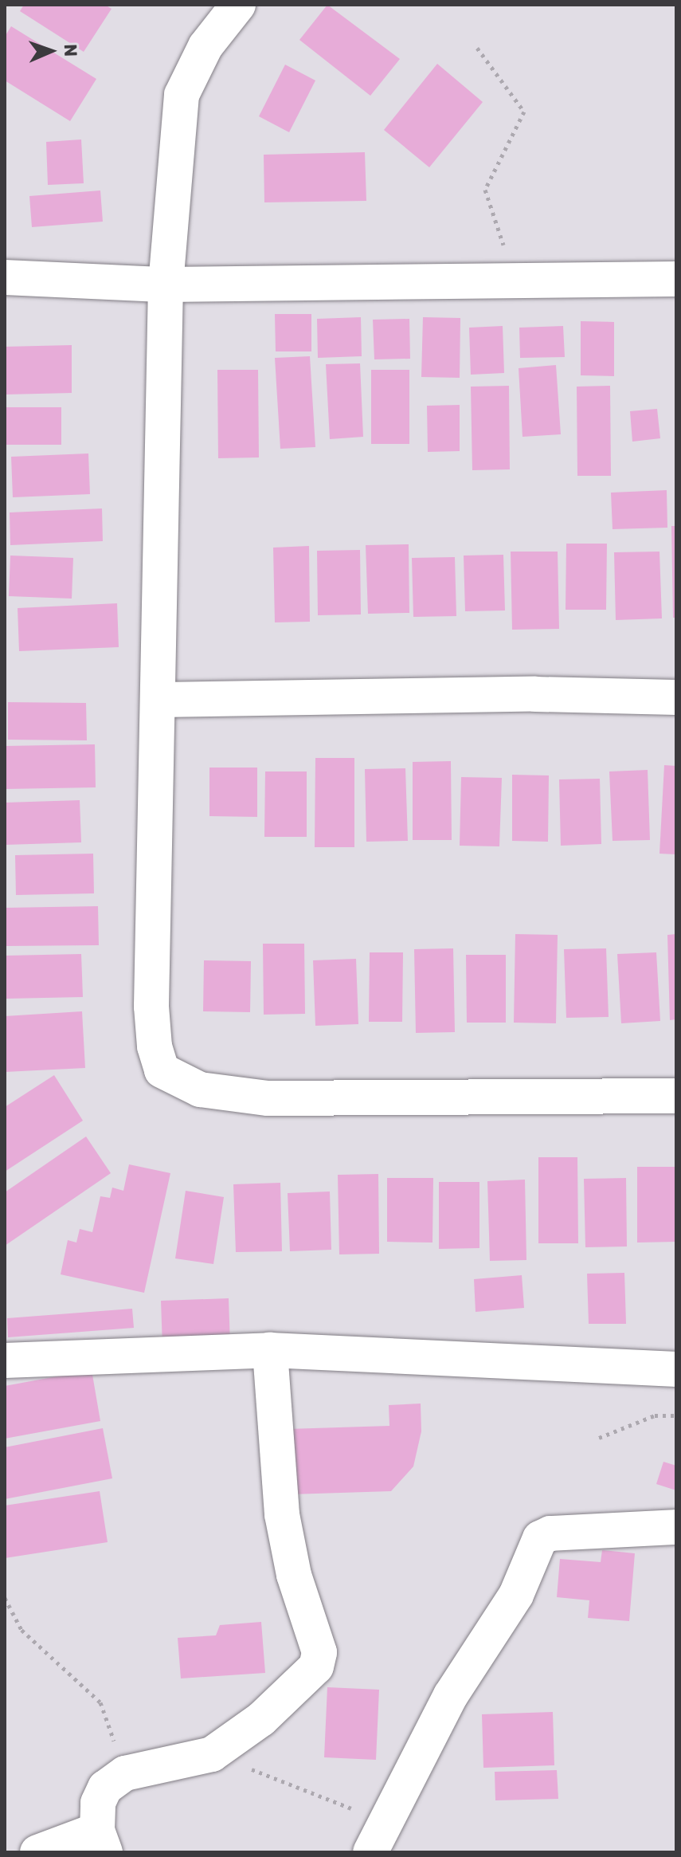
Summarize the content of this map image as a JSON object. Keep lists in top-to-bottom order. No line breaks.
{"north":"right"}
